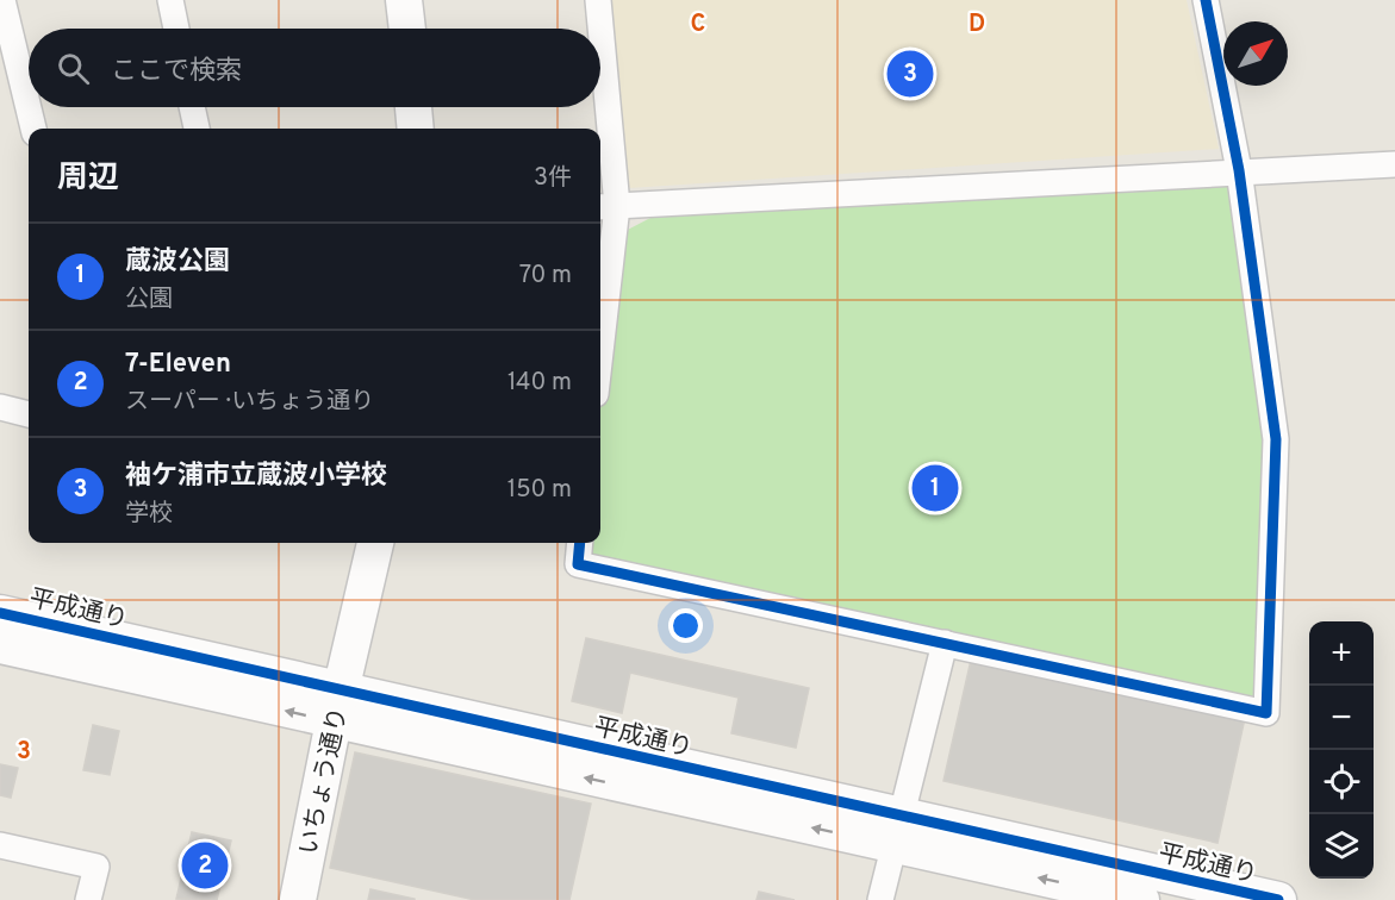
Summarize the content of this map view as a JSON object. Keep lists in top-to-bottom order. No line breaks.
{"streets":{"street":["平成通り","いちょう通り"]},"crossings":[["平成通り","いちょう通り"]],"north":"top right","page":{"search":"ここで検索","pins":["3","1","2"],"heading":["周辺","3件"],"list":[{"mark":"1","name":"蔵波公園","note":"公園","value":"70 m"},{"mark":"2","name":"7-Eleven","note":"スーパー · いちょう通り","value":"140 m"},{"mark":"3","name":"袖ケ浦市立蔵波小学校","note":"学校","value":"150 m"}],"map_buttons":["+","−"]},"grid":{"columns":["C","D"],"rows":["3"]}}
